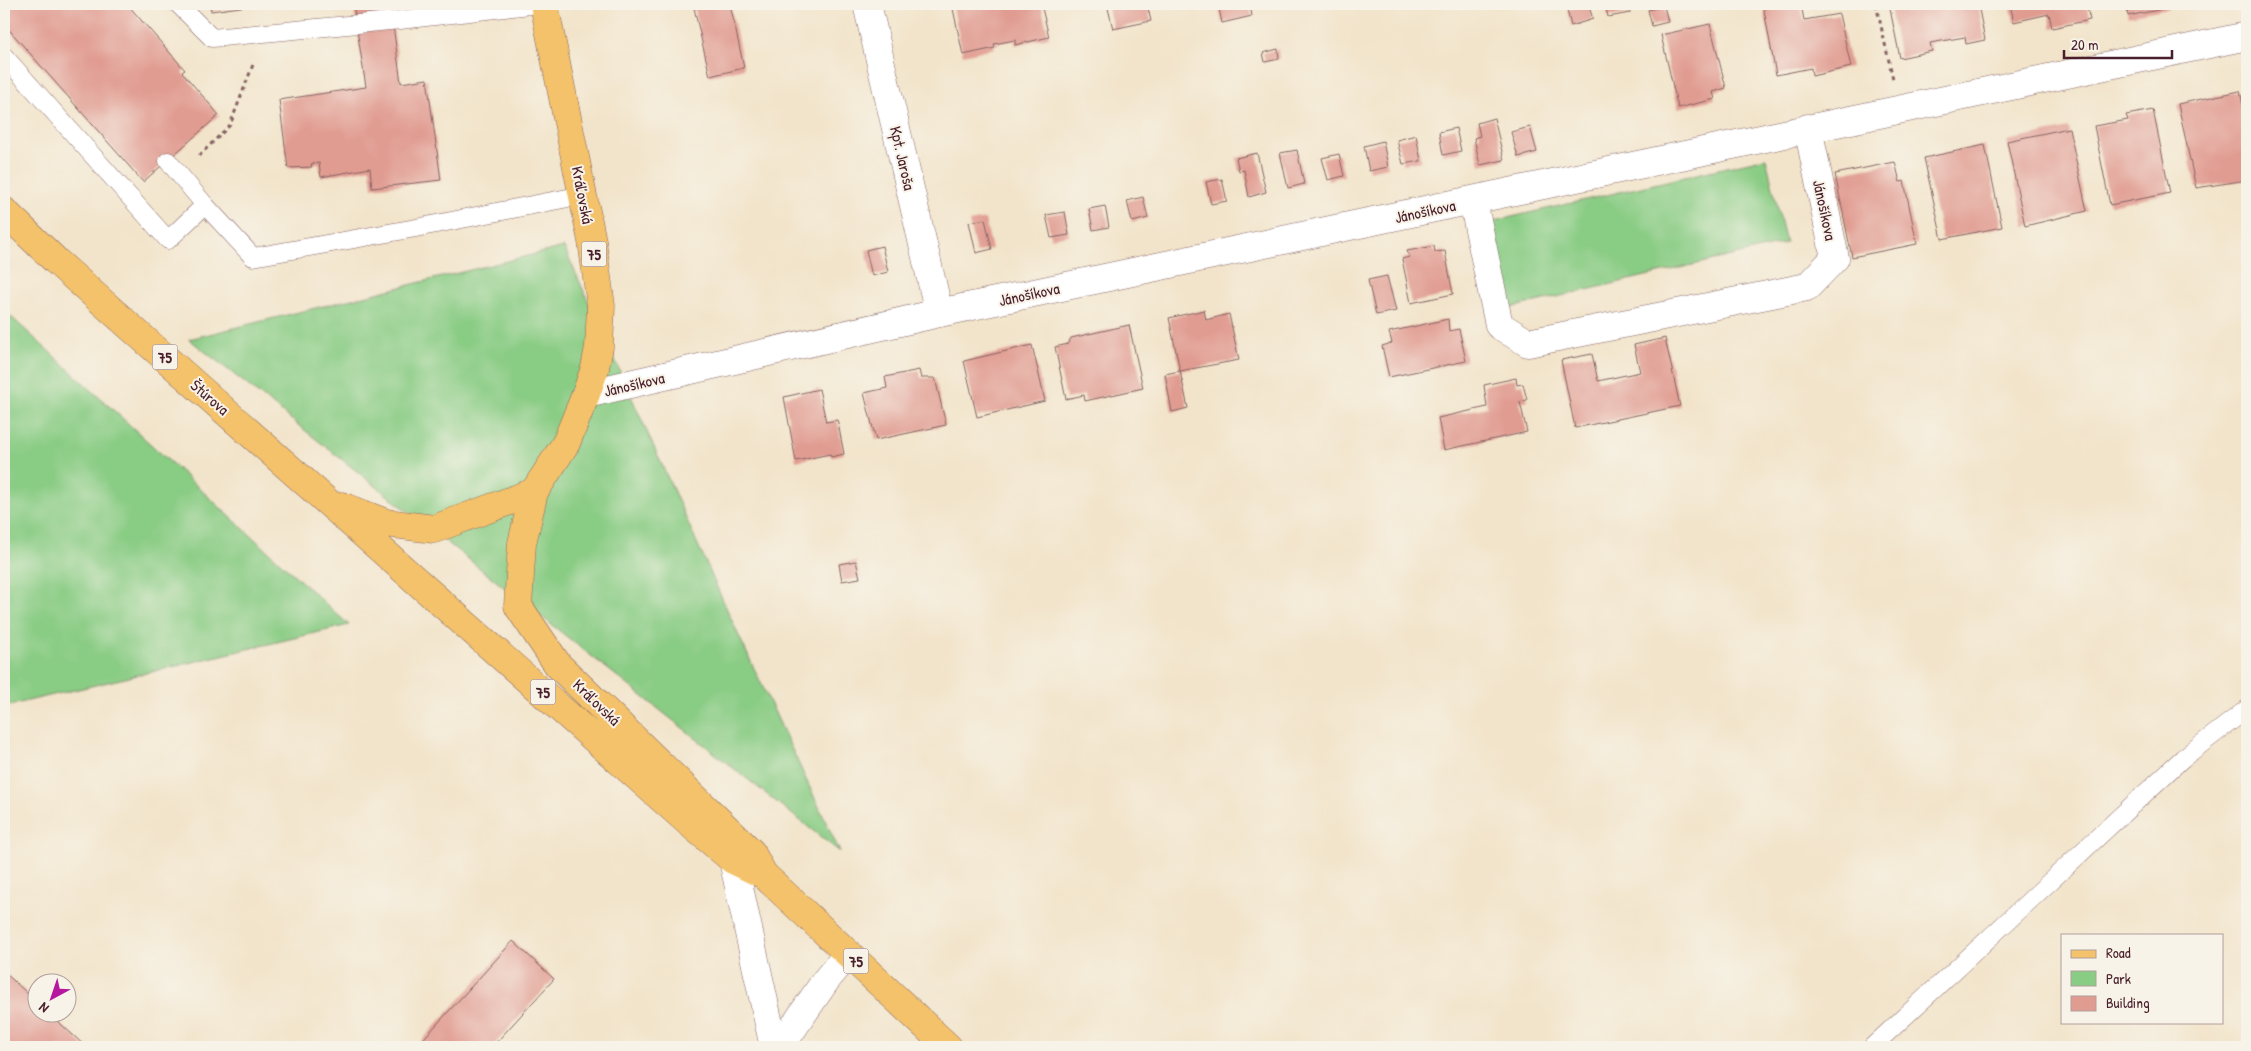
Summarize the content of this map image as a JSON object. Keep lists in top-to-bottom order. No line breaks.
{"streets":{"main road":["Kráľovská","75","Štúrova"],"street":["Kpt. Jaroša","Jánošíkova"]},"crossings":[["Kpt. Jaroša","Jánošíkova"],["Kráľovská","Jánošíkova"],["Kráľovská","75"],["75","Štúrova"]],"legend":["Road","Park","Building"],"scale_bar":"20 m","north":"bottom left"}
